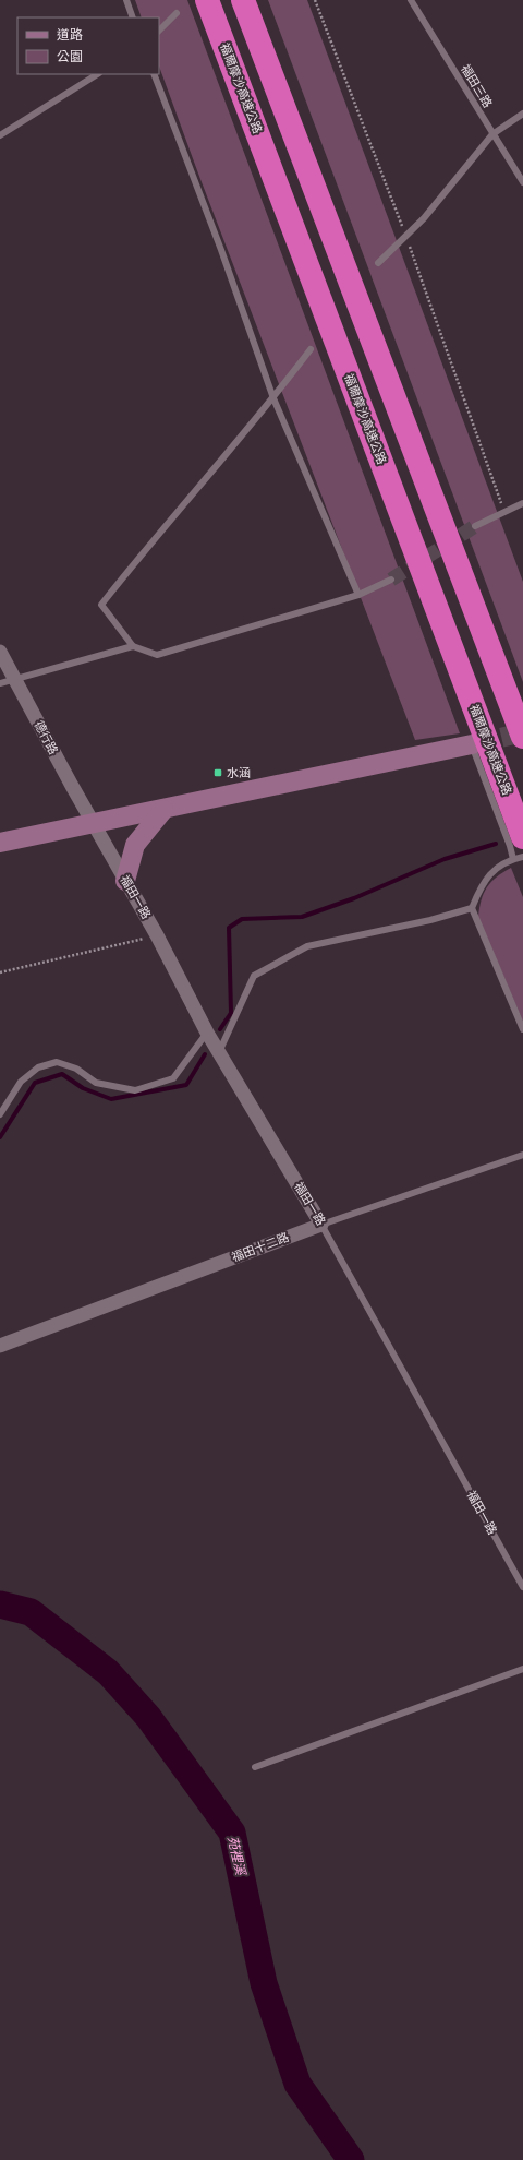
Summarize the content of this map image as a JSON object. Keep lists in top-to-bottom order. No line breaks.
{"streets":{"highway":["福爾摩沙高速公路"],"street":["德行路","福田一路","福田十二路"],"lane":["福田三路"]},"crossings":[["德行路","福田一路"],["福田一路","福田十二路"]],"water":["苑裡溪"],"places":{"transit":["水涵"]},"legend":["道路","公園"]}
